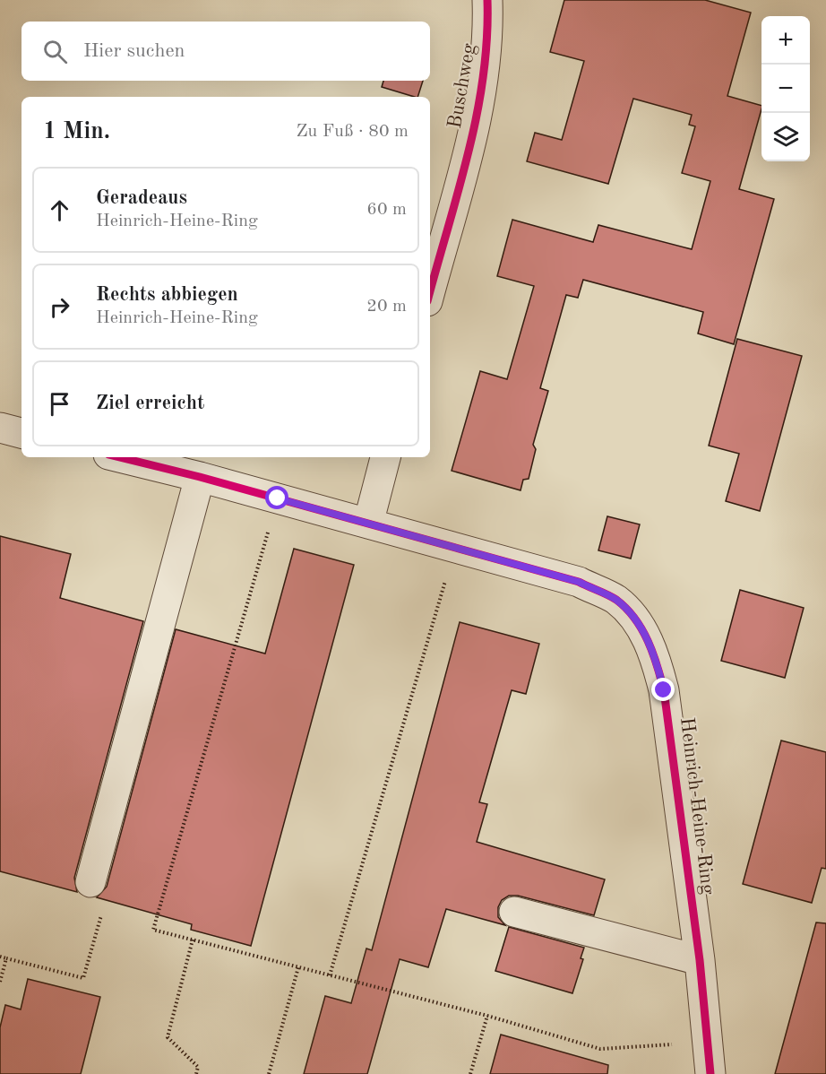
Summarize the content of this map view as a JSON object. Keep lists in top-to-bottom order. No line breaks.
{"streets":{"street":["Buschweg","Heinrich-Heine-Ring"]},"page":{"map_buttons":["+","−"],"search":"Hier suchen","heading":["1 Min.","Zu Fuß · 80 m"],"list":[["Geradeaus","Heinrich-Heine-Ring","60 m"],["Rechts abbiegen","Heinrich-Heine-Ring","20 m"],"Ziel erreicht"]}}
